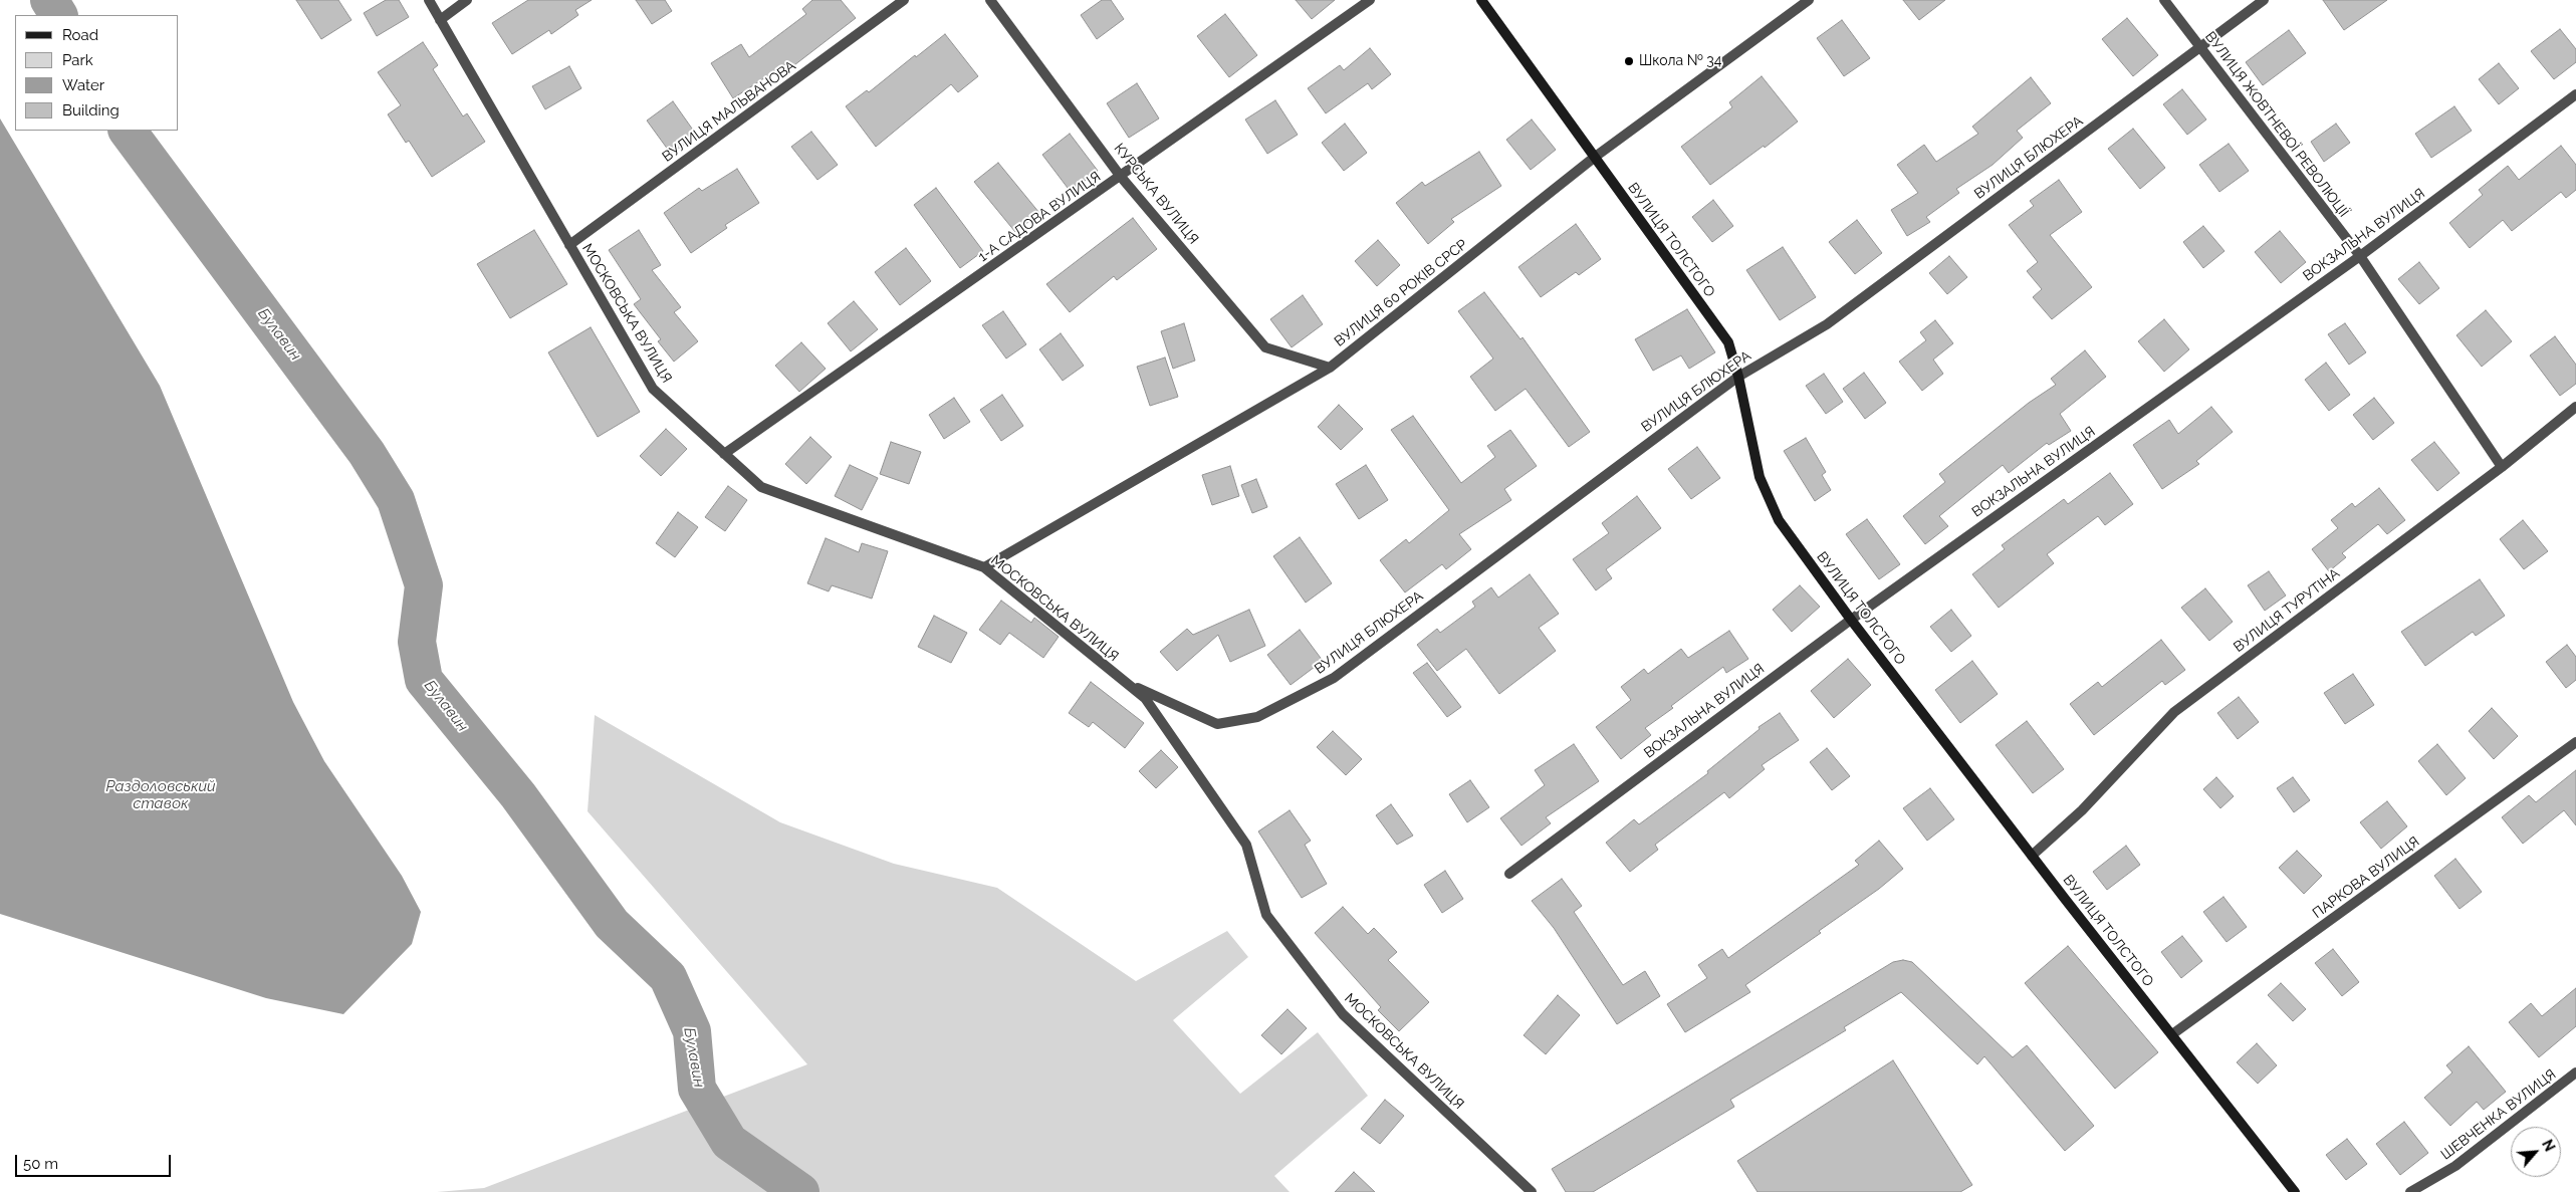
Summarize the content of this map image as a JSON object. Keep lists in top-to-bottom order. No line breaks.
{"streets":{"street":["ВУЛИЦЯ МАЛЬВАНОВА","ВУЛИЦЯ ЖОВТНЕВОЇ РЕВОЛЮЦІЇ","ВУЛИЦЯ БЛЮХЕРА","КУРСЬКА ВУЛИЦЯ","1-А САДОВА ВУЛИЦЯ","ВОКЗАЛЬНА ВУЛИЦЯ","ВУЛИЦЯ ТОЛСТОГО","ВУЛИЦЯ 60 РОКІВ СРСР","МОСКОВСЬКА ВУЛИЦЯ","ВУЛИЦЯ ТУРУТІНА","ПАРКОВА ВУЛИЦЯ","ШЕВЧЕНКА ВУЛИЦЯ"]},"crossings":[["ВУЛИЦЯ МАЛЬВАНОВА","МОСКОВСЬКА ВУЛИЦЯ"],["ВУЛИЦЯ ЖОВТНЕВОЇ РЕВОЛЮЦІЇ","ВУЛИЦЯ БЛЮХЕРА"],["ВУЛИЦЯ ЖОВТНЕВОЇ РЕВОЛЮЦІЇ","ВОКЗАЛЬНА ВУЛИЦЯ"],["ВУЛИЦЯ ЖОВТНЕВОЇ РЕВОЛЮЦІЇ","ВУЛИЦЯ ТУРУТІНА"],["ВУЛИЦЯ БЛЮХЕРА","ВУЛИЦЯ ТОЛСТОГО"],["ВУЛИЦЯ БЛЮХЕРА","МОСКОВСЬКА ВУЛИЦЯ"],["КУРСЬКА ВУЛИЦЯ","1-А САДОВА ВУЛИЦЯ"],["КУРСЬКА ВУЛИЦЯ","ВУЛИЦЯ 60 РОКІВ СРСР"],["1-А САДОВА ВУЛИЦЯ","МОСКОВСЬКА ВУЛИЦЯ"],["ВОКЗАЛЬНА ВУЛИЦЯ","ВУЛИЦЯ ТОЛСТОГО"],["ВУЛИЦЯ ТОЛСТОГО","ВУЛИЦЯ 60 РОКІВ СРСР"],["ВУЛИЦЯ ТОЛСТОГО","ВУЛИЦЯ ТУРУТІНА"],["ВУЛИЦЯ ТОЛСТОГО","ПАРКОВА ВУЛИЦЯ"],["ВУЛИЦЯ 60 РОКІВ СРСР","МОСКОВСЬКА ВУЛИЦЯ"]],"water":["Булавин","Раздоловський ставок"],"places":["Школа № 34"],"legend":["Road","Park","Water","Building"],"scale_bar":"50 m","north":"top right"}
